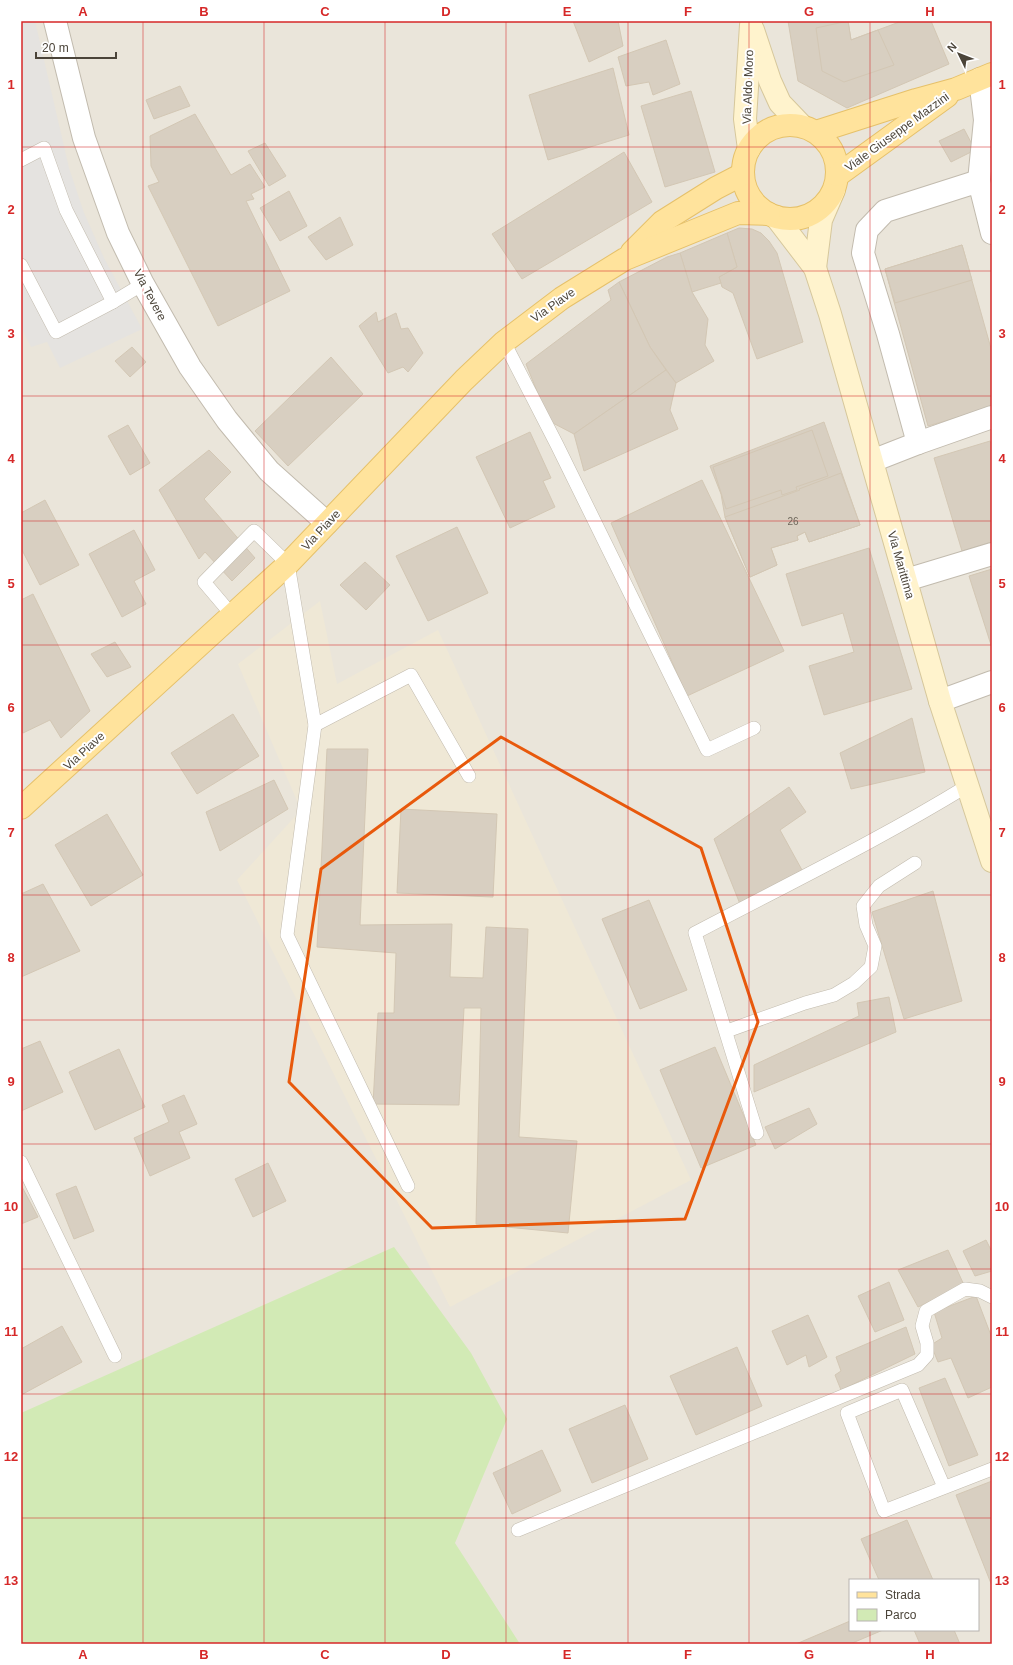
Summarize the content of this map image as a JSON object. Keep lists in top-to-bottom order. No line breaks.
{"streets":{"main road":["Via Aldo Moro","Viale Giuseppe Mazzini","Via Piave","Via Marittima"],"street":["Via Tevere"]},"crossings":[["Via Aldo Moro","Viale Giuseppe Mazzini"],["Via Aldo Moro","Via Piave"],["Via Aldo Moro","Via Marittima"],["Viale Giuseppe Mazzini","Via Piave"],["Viale Giuseppe Mazzini","Via Marittima"],["Via Tevere","Via Piave"],["Via Piave","Via Marittima"]],"house_numbers":["26"],"legend":["Strada","Parco"],"scale_bar":"20 m","north":"top left","grid":{"columns":["A","B","C","D","E","F","G","H"],"rows":["1","2","3","4","5","6","7","8","9","10","11","12","13"]}}
